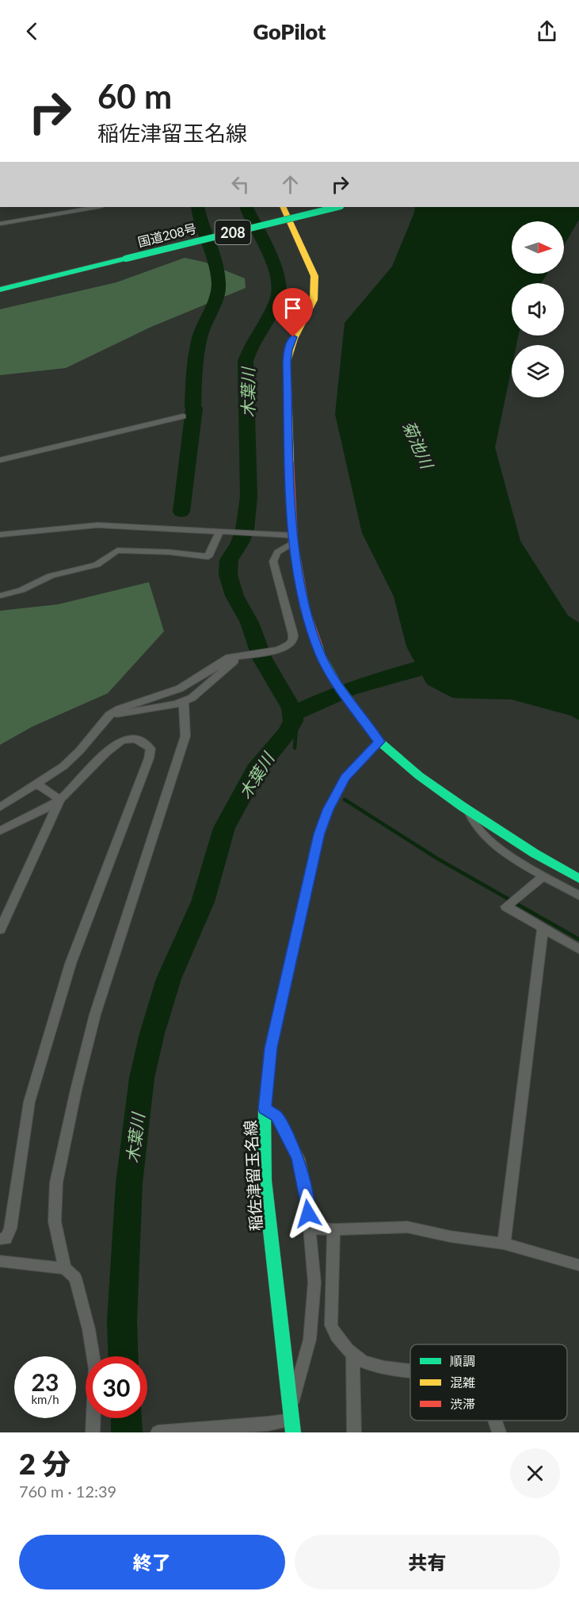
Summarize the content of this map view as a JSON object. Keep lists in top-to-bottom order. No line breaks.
{"streets":{"main road":["208","国道208号","稲佐津留玉名線"]},"water":["木葉川","菊池川"],"legend":["順調","混雑","渋滞"],"north":"right","page":{"header":"GoPilot","turn":["60 m","稲佐津留玉名線"],"speed":"23 km/h","limit":"30","heading":["2 分","760 m · 12:39"],"buttons":["終了","共有"]}}
